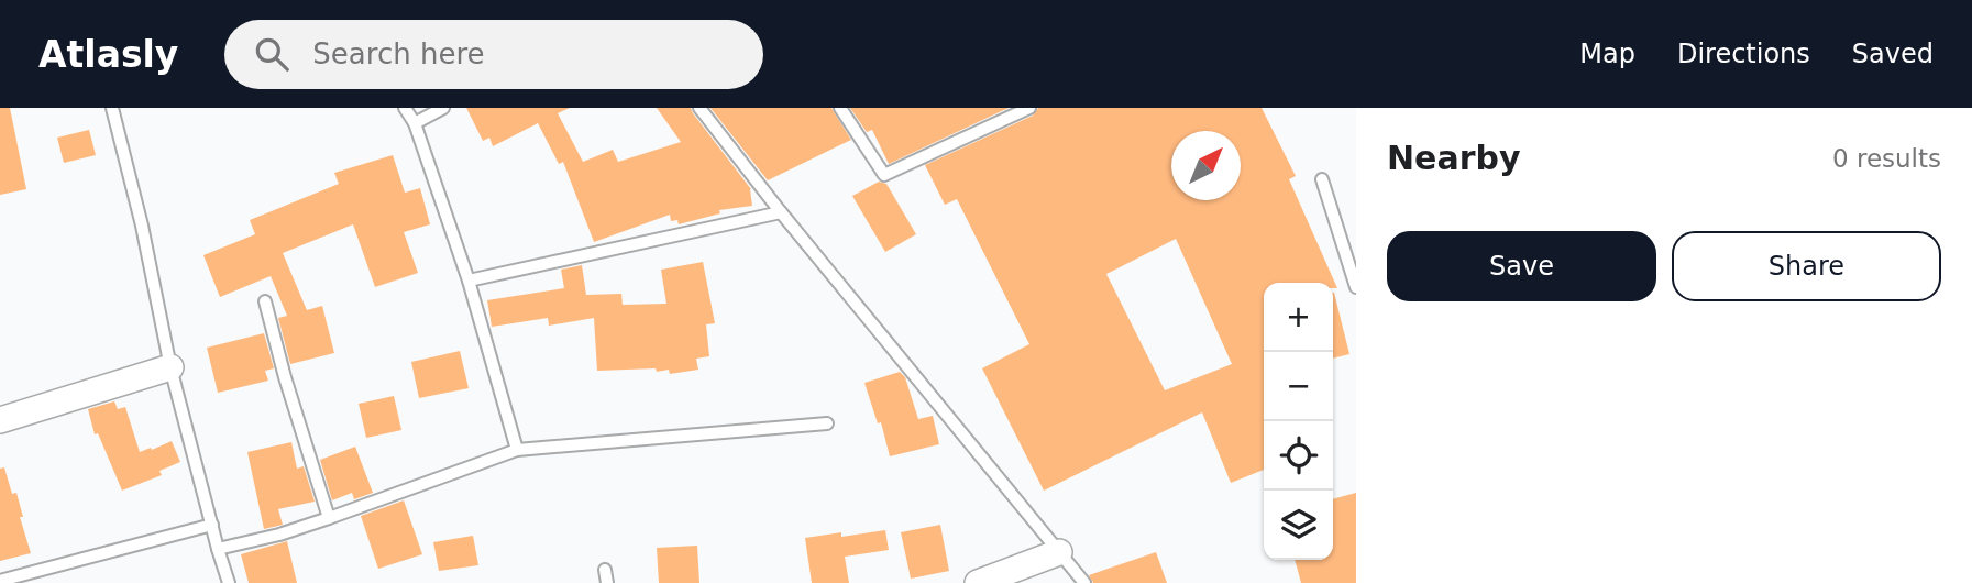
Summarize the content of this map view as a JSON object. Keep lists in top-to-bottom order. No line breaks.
{"north":"top right","page":{"header":"Atlasly","search":"Search here","nav":["Map","Directions","Saved"],"heading":["Nearby","0 results"],"buttons":["Save","Share"],"map_buttons":["+","−"]}}
